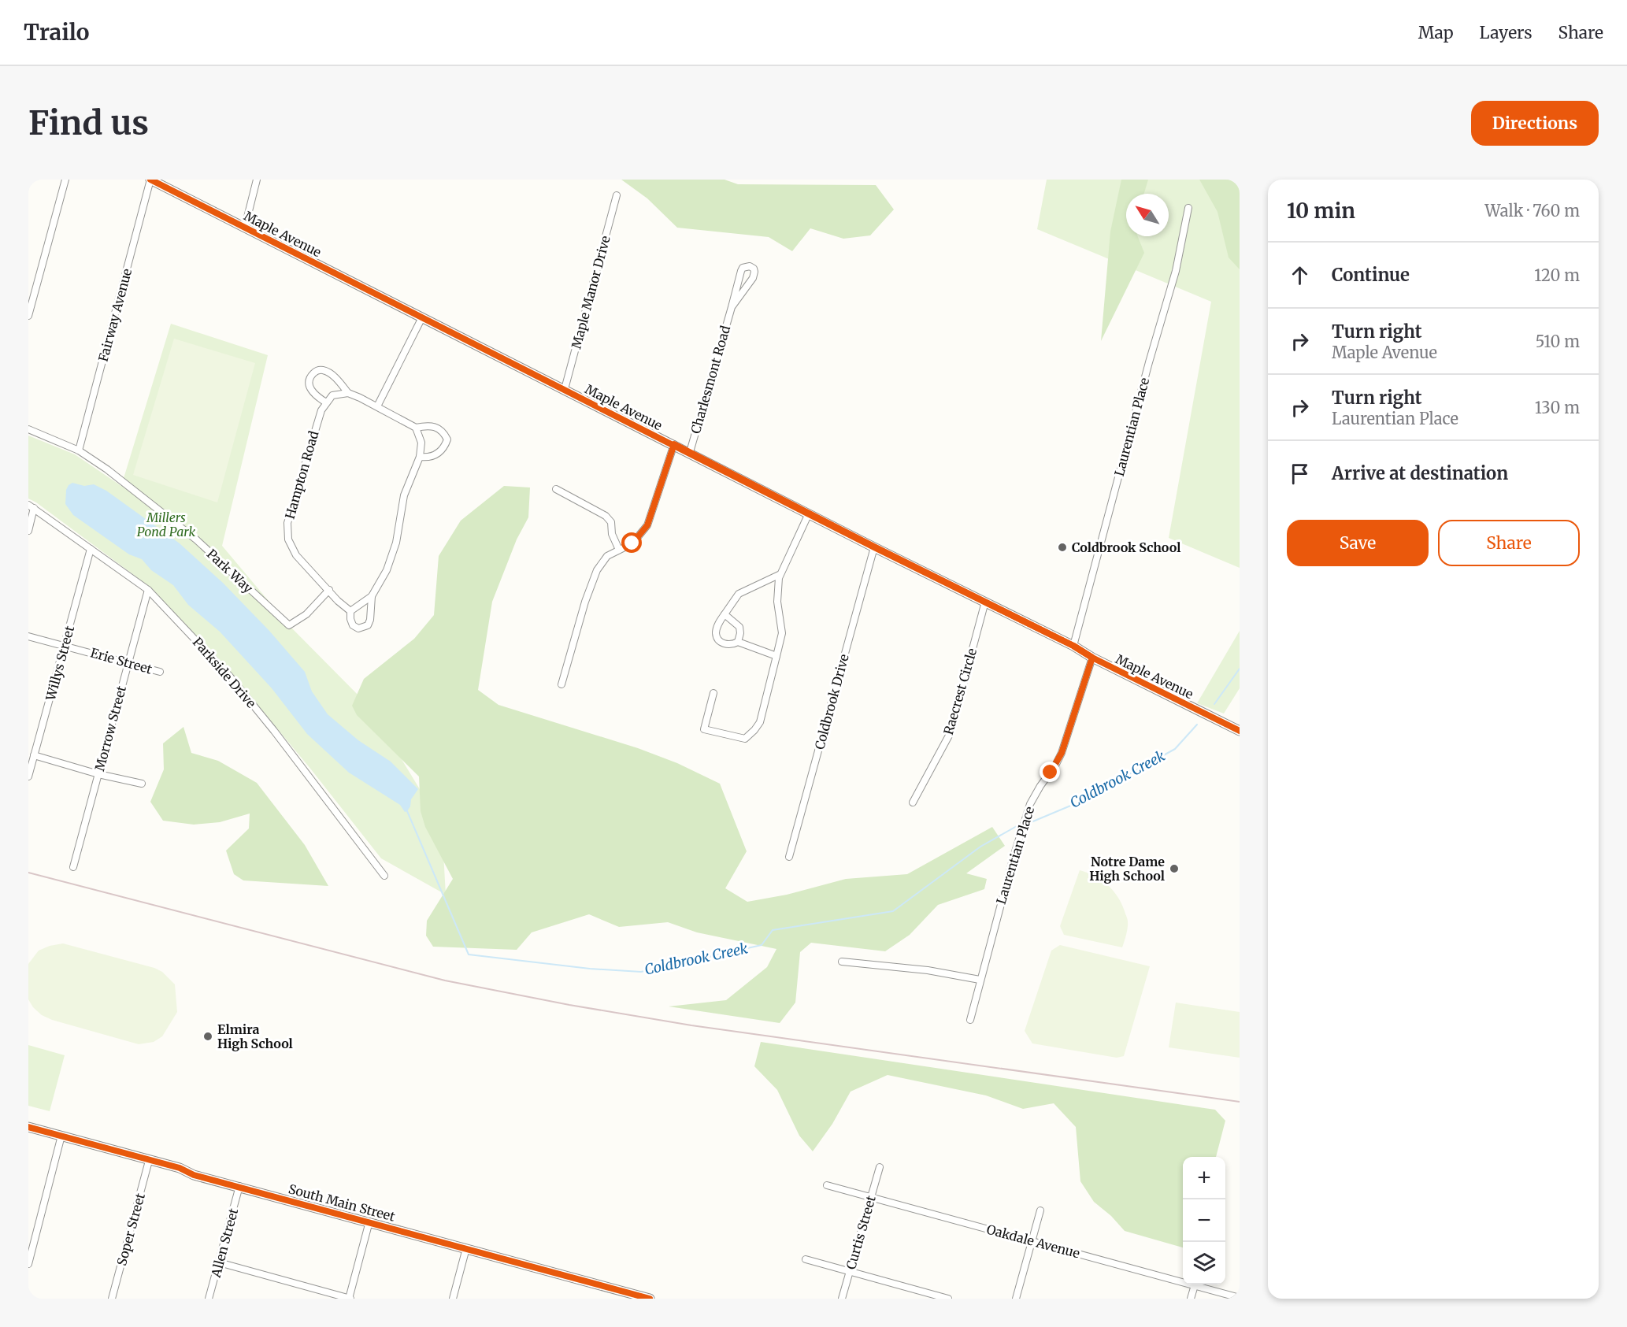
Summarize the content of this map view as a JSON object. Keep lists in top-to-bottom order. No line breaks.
{"streets":{"main road":["Maple Avenue","South Main Street"],"street":["Maple Manor Drive","Fairway Avenue","Charlesmont Road","Laurentian Place","Hampton Road","Park Way","Erie Street","Willys Street","Parkside Drive","Raecrest Circle","Coldbrook Drive","Morrow Street","Soper Street","Curtis Street","Oakdale Avenue","Allen Street"]},"crossings":[["Maple Avenue","Maple Manor Drive"],["Maple Avenue","Fairway Avenue"],["Maple Avenue","Charlesmont Road"],["Maple Avenue","Laurentian Place"],["Maple Avenue","Raecrest Circle"],["Maple Avenue","Coldbrook Drive"],["Fairway Avenue","Park Way"],["Hampton Road","Park Way"],["Erie Street","Willys Street"],["Erie Street","Morrow Street"],["Willys Street","Parkside Drive"],["Parkside Drive","Morrow Street"],["South Main Street","Soper Street"],["South Main Street","Allen Street"],["Curtis Street","Oakdale Avenue"]],"water":["Coldbrook Creek"],"parks":["Millers Pond Park"],"places":["Coldbrook School","Notre Dame High School","Elmira High School"],"north":"top left","page":{"header":"Trailo","nav":["Map","Layers","Share"],"buttons":["Directions",["Save","Share"]],"title":"Find us","heading":["10 min","Walk · 760 m"],"list":[["Continue","120 m"],["Turn right","Maple Avenue","510 m"],["Turn right","Laurentian Place","130 m"],"Arrive at destination"],"map_buttons":["+","−"]}}
